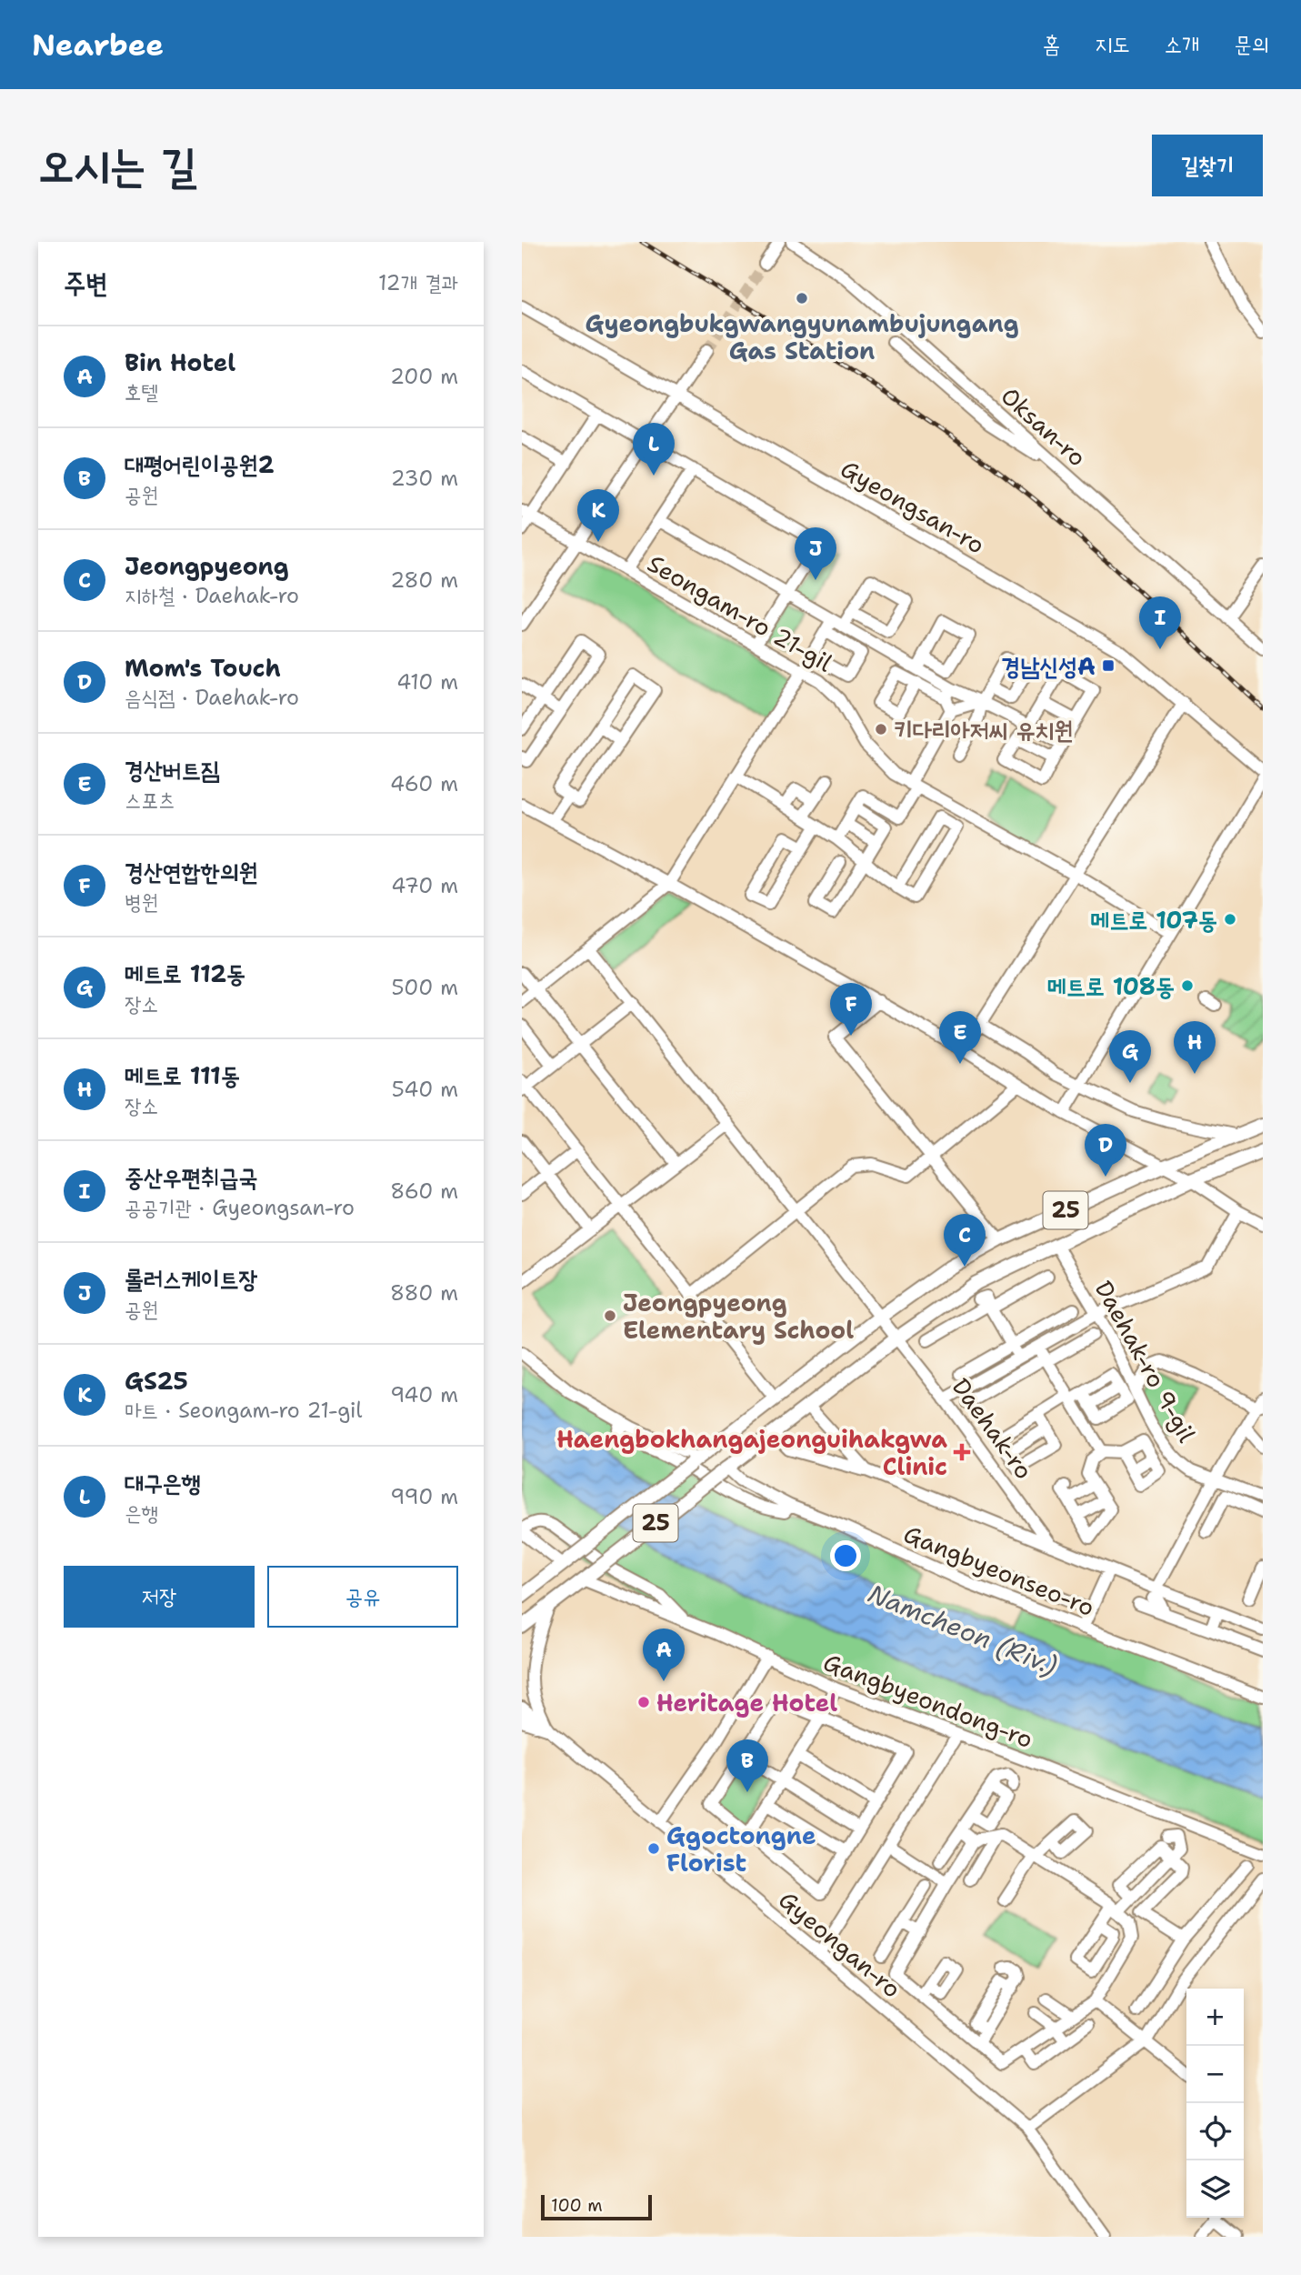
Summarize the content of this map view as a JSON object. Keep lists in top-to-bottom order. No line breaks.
{"streets":{"main road":["25"],"street":["Oksan-ro","Gyeongsan-ro","Seongam-ro 21-gil","Daehak-ro 9-gil","Daehak-ro","Gangbyeonseo-ro","Gangbyeondong-ro","Gyeongan-ro"]},"crossings":[["25","Daehak-ro 9-gil"],["25","Daehak-ro"],["25","Gangbyeonseo-ro"],["25","Gangbyeondong-ro"]],"water":["Namcheon (Riv.)"],"places":{"other":["Gyeongbukgwangyunambujungang Gas Station","키다리아저씨 유치원","메트로 107동","메트로 108동","Jeongpyeong Elementary School","Heritage Hotel","Ggoctongne Florist"],"transit":["경남신성A"],"health":["Haengbokhangajeonguihakgwa Clinic"]},"scale_bar":"100 m","page":{"header":"Nearbee","nav":["홈","지도","소개","문의"],"buttons":["길찾기",["저장","공유"]],"title":"오시는 길","heading":["주변","12개 결과"],"list":[{"mark":"A","name":"Bin Hotel","note":"호텔","value":"200 m"},{"mark":"B","name":"대평어린이공원2","note":"공원","value":"230 m"},{"mark":"C","name":"Jeongpyeong","note":"지하철 · Daehak-ro","value":"280 m"},{"mark":"D","name":"Mom's Touch","note":"음식점 · Daehak-ro","value":"410 m"},{"mark":"E","name":"경산버트짐","note":"스포츠","value":"460 m"},{"mark":"F","name":"경산연합한의원","note":"병원","value":"470 m"},{"mark":"G","name":"메트로 112동","note":"장소","value":"500 m"},{"mark":"H","name":"메트로 111동","note":"장소","value":"540 m"},{"mark":"I","name":"중산우편취급국","note":"공공기관 · Gyeongsan-ro","value":"860 m"},{"mark":"J","name":"롤러스케이트장","note":"공원","value":"880 m"},{"mark":"K","name":"GS25","note":"마트 · Seongam-ro 21-gil","value":"940 m"},{"mark":"L","name":"대구은행","note":"은행","value":"990 m"}],"pins":["L","K","J","I","F","E","H","G","D","C","A","B"],"map_buttons":["+","−"],"scale":"100 m"}}
